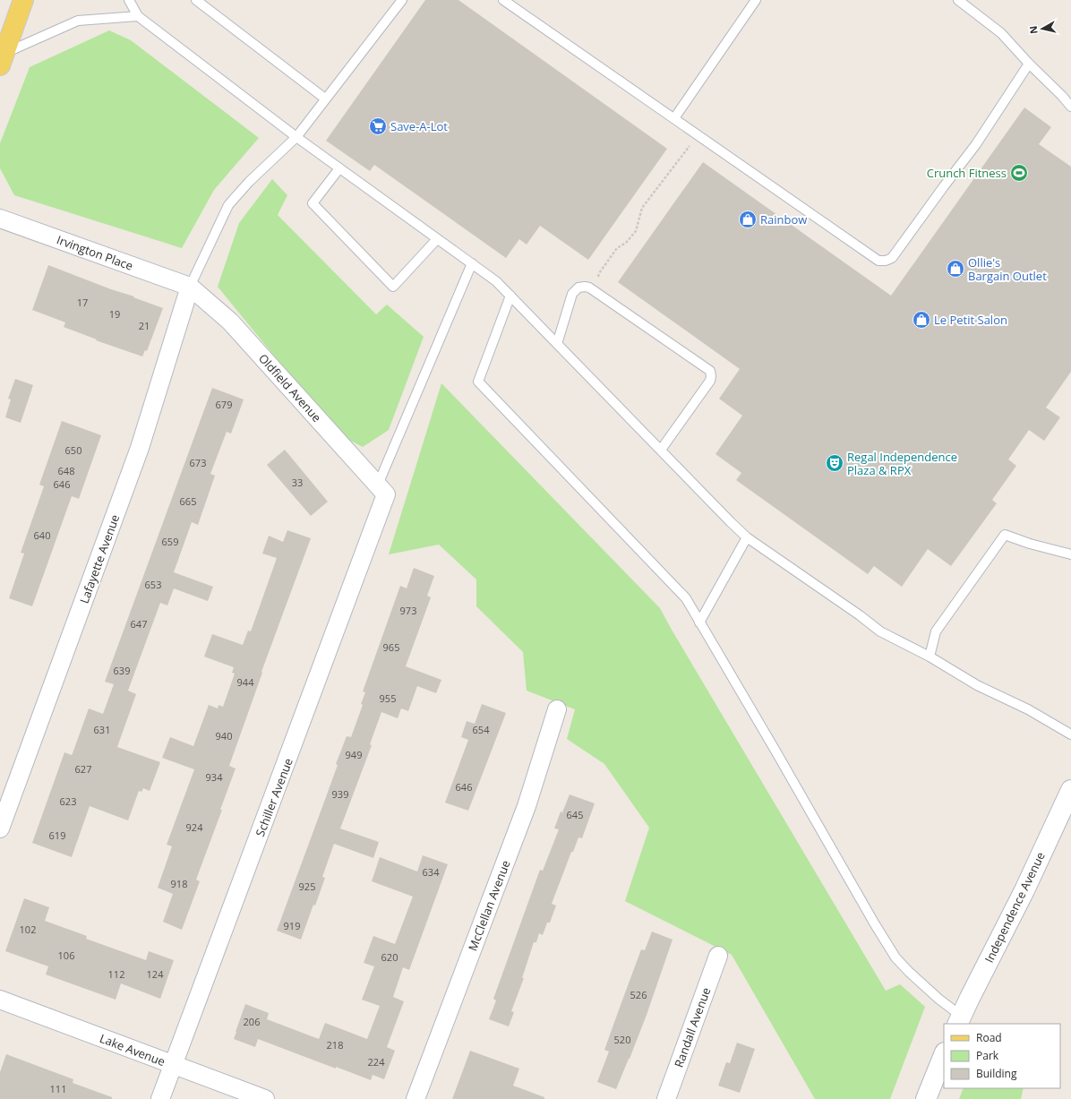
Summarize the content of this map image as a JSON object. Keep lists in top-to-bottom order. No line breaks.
{"streets":{"street":["Irvington Place","Oldfield Avenue","Lafayette Avenue","Schiller Avenue","McClellan Avenue","Independence Avenue","Randall Avenue","Lake Avenue"]},"crossings":[["Irvington Place","Oldfield Avenue"],["Irvington Place","Lafayette Avenue"],["Oldfield Avenue","Lafayette Avenue"],["Oldfield Avenue","Schiller Avenue"],["Schiller Avenue","Lake Avenue"]],"places":{"supermarket":["Save-A-Lot"],"sports":["Crunch Fitness"],"shop":["Rainbow","Ollie's Bargain Outlet","Le Petit Salon"],"theatre":["Regal Independence Plaza & RPX"]},"house_numbers":["17","19","21","679","650","673","648","33","646","665","640","659","653","973","647","965","639","944","955","631","654","940","949","627","934","646","939","623","645","924","619","634","918","925","919","102","106","620","112","124","526","206","520","218","224","111"],"legend":["Road","Park","Building"],"north":"left"}
